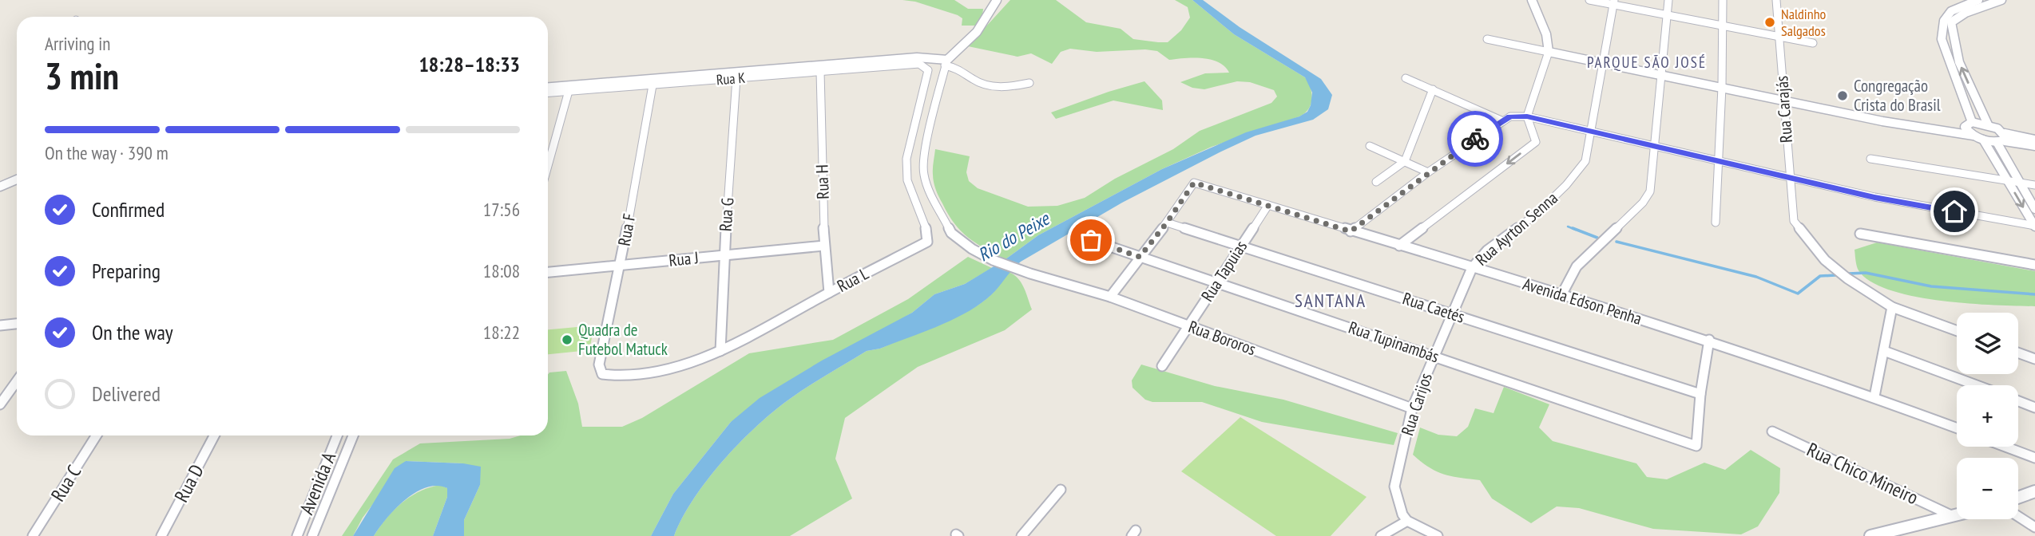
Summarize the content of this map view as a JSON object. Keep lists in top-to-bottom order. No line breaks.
{"streets":{"street":["Rua K","Rua Carajás","Rua H","Rua G","Rua Ayrton Senna","Rua F","Rua J","Rua Tapuias","Rua L","Avenida Edson Penha","Rua Caetés","Rua Bororos","Rua Tupinambás","Rua Carijos","Rua Chico Mineiro","Rua C","Rua D","Avenida A"]},"crossings":[["Rua K","Rua H"],["Rua K","Rua G"],["Rua K","Rua F"],["Rua K","Rua L"],["Rua H","Rua J"],["Rua H","Rua L"],["Rua G","Rua J"],["Rua G","Rua L"],["Rua Ayrton Senna","Avenida Edson Penha"],["Rua Ayrton Senna","Rua Carijos"],["Rua F","Rua J"],["Rua F","Rua L"],["Rua Tapuias","Avenida Edson Penha"],["Rua Tapuias","Rua Caetés"],["Rua Tapuias","Rua Bororos"],["Rua Tapuias","Rua Tupinambás"],["Avenida Edson Penha","Rua Caetés"],["Avenida Edson Penha","Rua Carijos"],["Rua Caetés","Rua Tupinambás"],["Rua Caetés","Rua Carijos"],["Rua Bororos","Rua Carijos"],["Rua Tupinambás","Rua Carijos"]],"districts":["PARQUE SÃO JOSÉ","SANTANA"],"water":["Rio do Peixe"],"places":["Naldinho Salgados","Congregação Crista do Brasil","Quadra de Futebol Matuck"],"page":{"heading":["3 min","Arriving in","18:28–18:33"],"bar":"On the way · 390 m","list":[["Confirmed","17:56"],["Preparing","18:08"],["On the way","18:22"],"Delivered"],"map_buttons":["+","−"]}}
